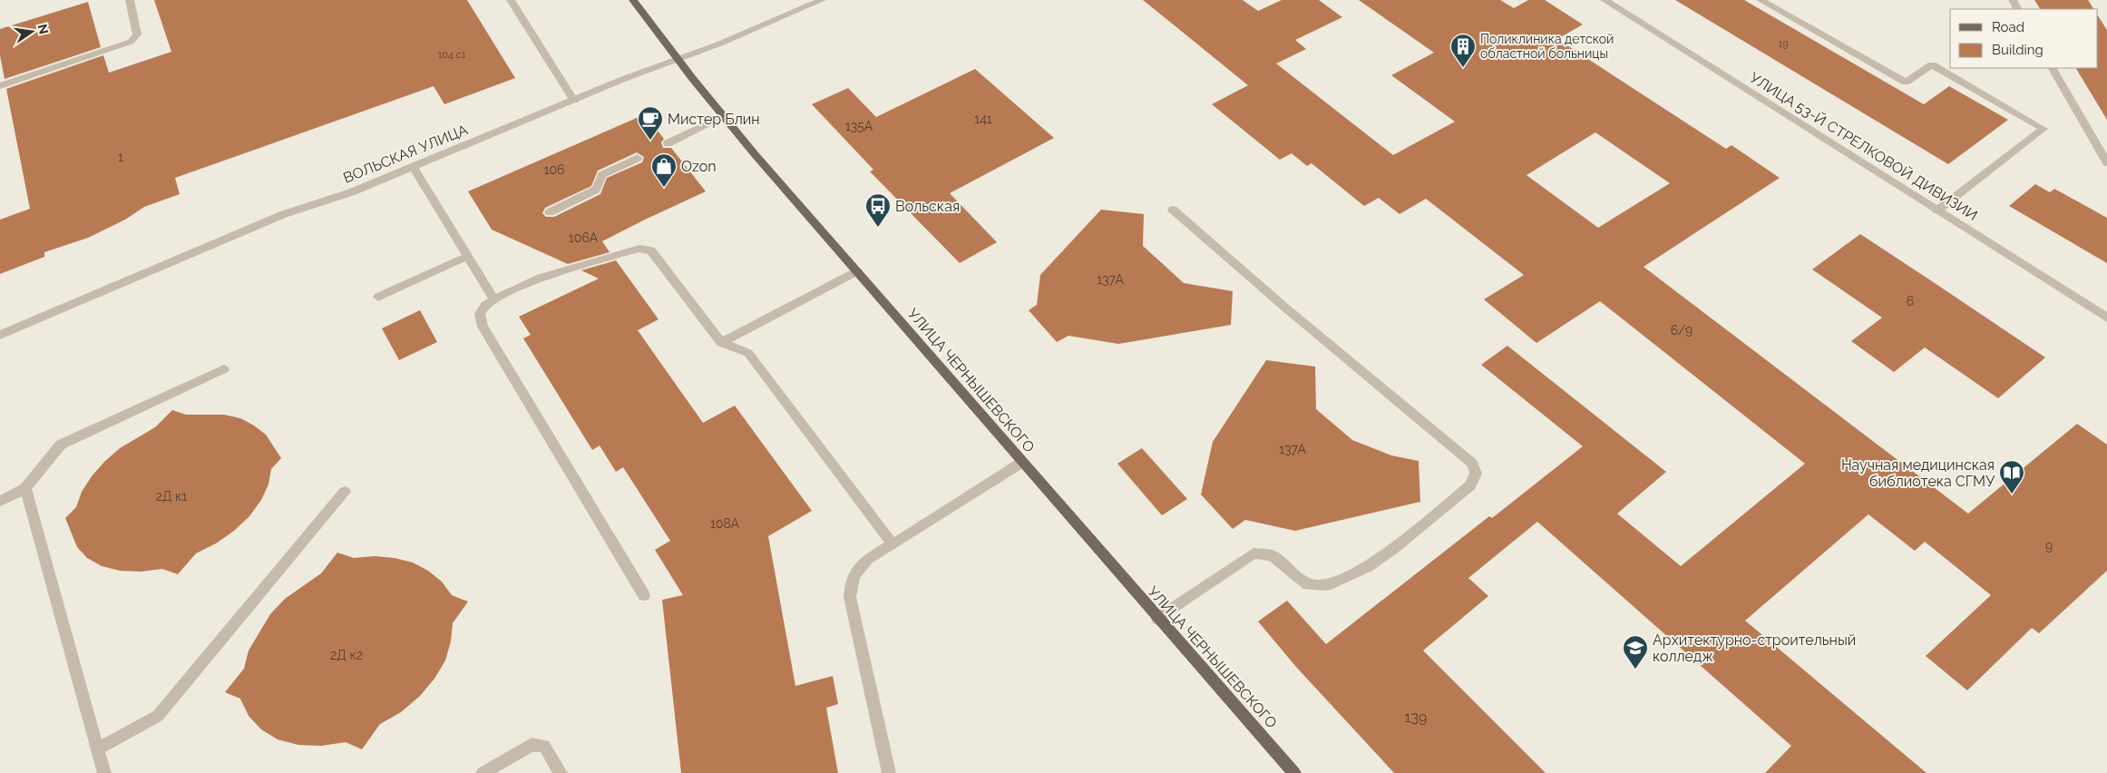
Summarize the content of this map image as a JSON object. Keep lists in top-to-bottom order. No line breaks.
{"streets":{"main road":["УЛИЦА ЧЕРНЫШЕВСКОГО"],"street":["УЛИЦА 53-Й СТРЕЛКОВОЙ ДИВИЗИИ","ВОЛЬСКАЯ УЛИЦА"]},"crossings":[["ВОЛЬСКАЯ УЛИЦА","УЛИЦА ЧЕРНЫШЕВСКОГО"]],"places":{"building":["Поликлиника детской областной больницы"],"cafe":["Мистер Блин"],"shop":["Ozon"],"bus stop":["Вольская"],"library":["Научная медицинская библиотека СГМУ"],"school or university":["Архитектурно-строительный колледж"]},"house_numbers":["19","104 с1","141","135А","1","106","106А","137А","6","6/9","137А","2Д к1","108А","9","2Д к2","139"],"legend":["Road","Building"],"north":"right"}
